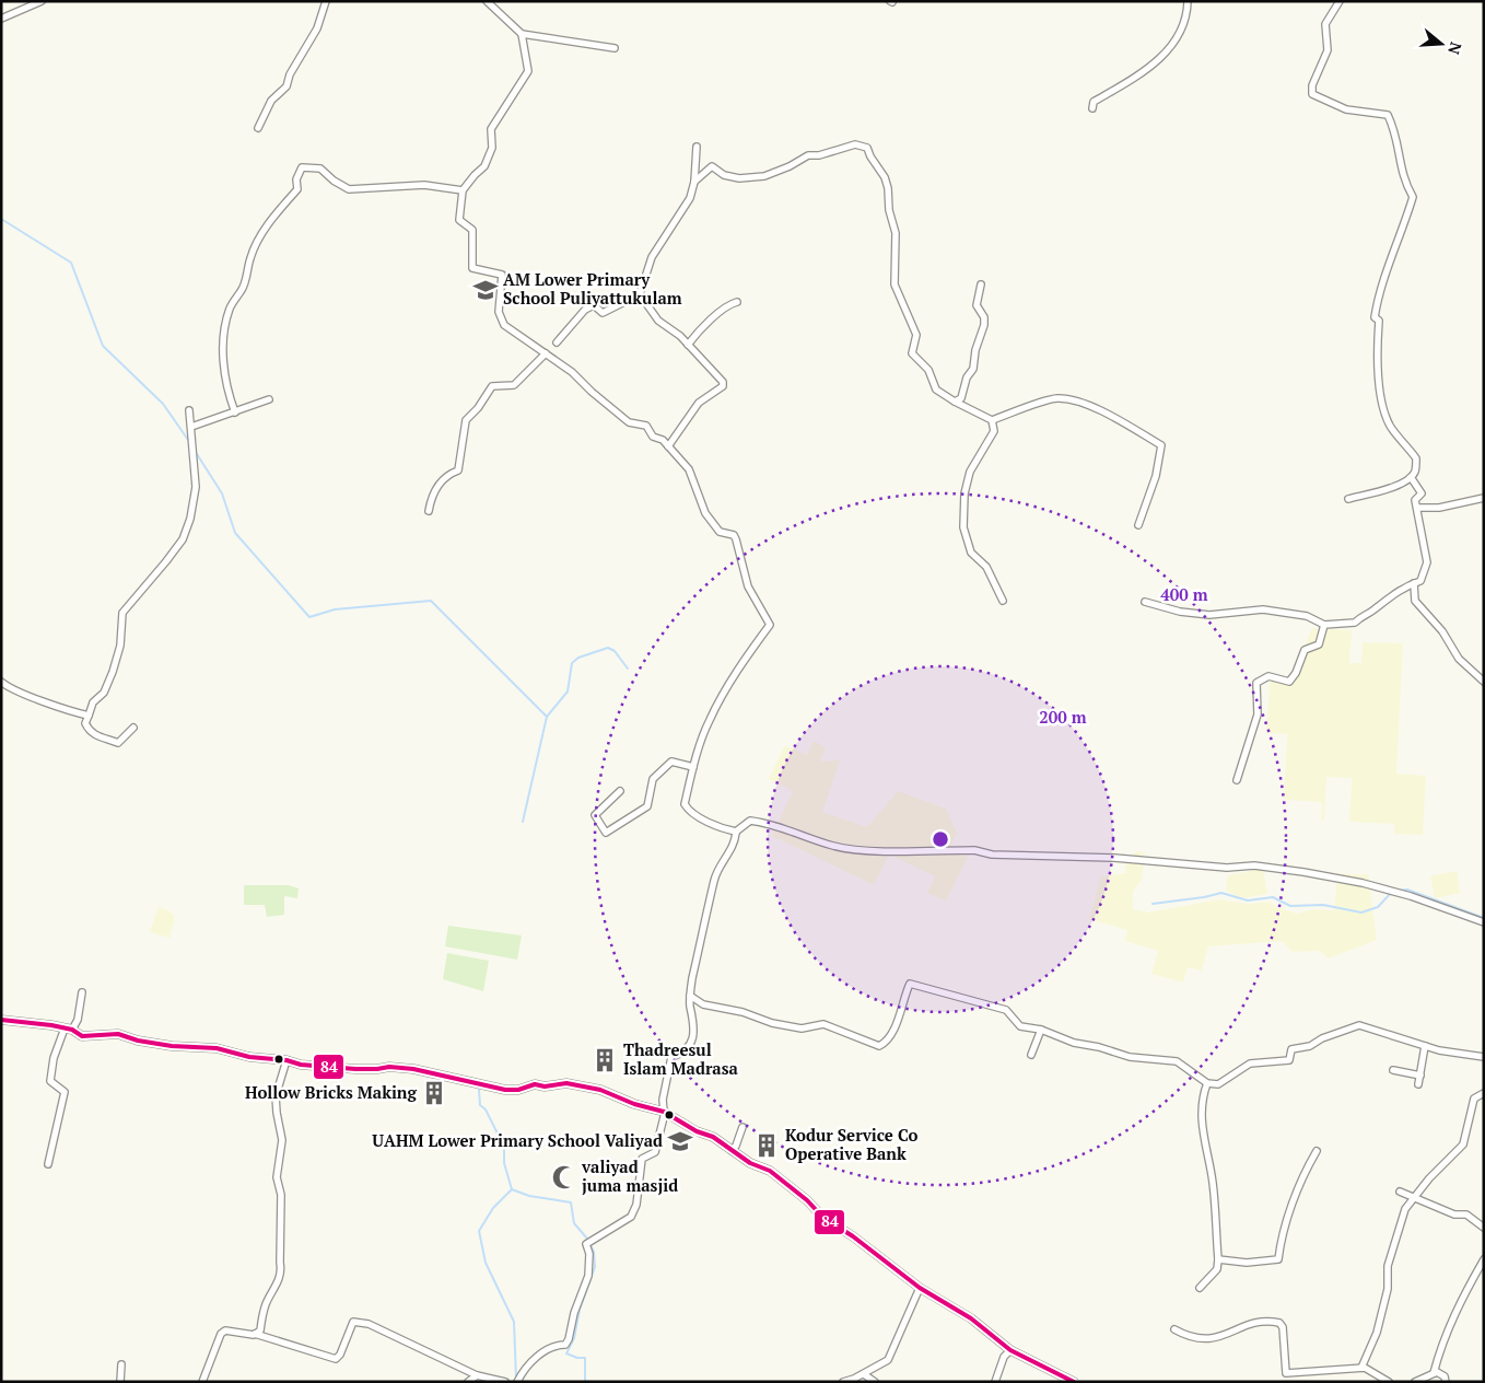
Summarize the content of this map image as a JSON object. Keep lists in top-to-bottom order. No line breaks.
{"places":{"school or university":["AM Lower Primary School Puliyattukulam","UAHM Lower Primary School Valiyad"],"building":["Thadreesul Islam Madrasa","Hollow Bricks Making","Kodur Service Co Operative Bank"],"mosque":["valiyad juma masjid"]},"lines":["transit line 84"],"north":"right","rings":["400 m","200 m"]}
